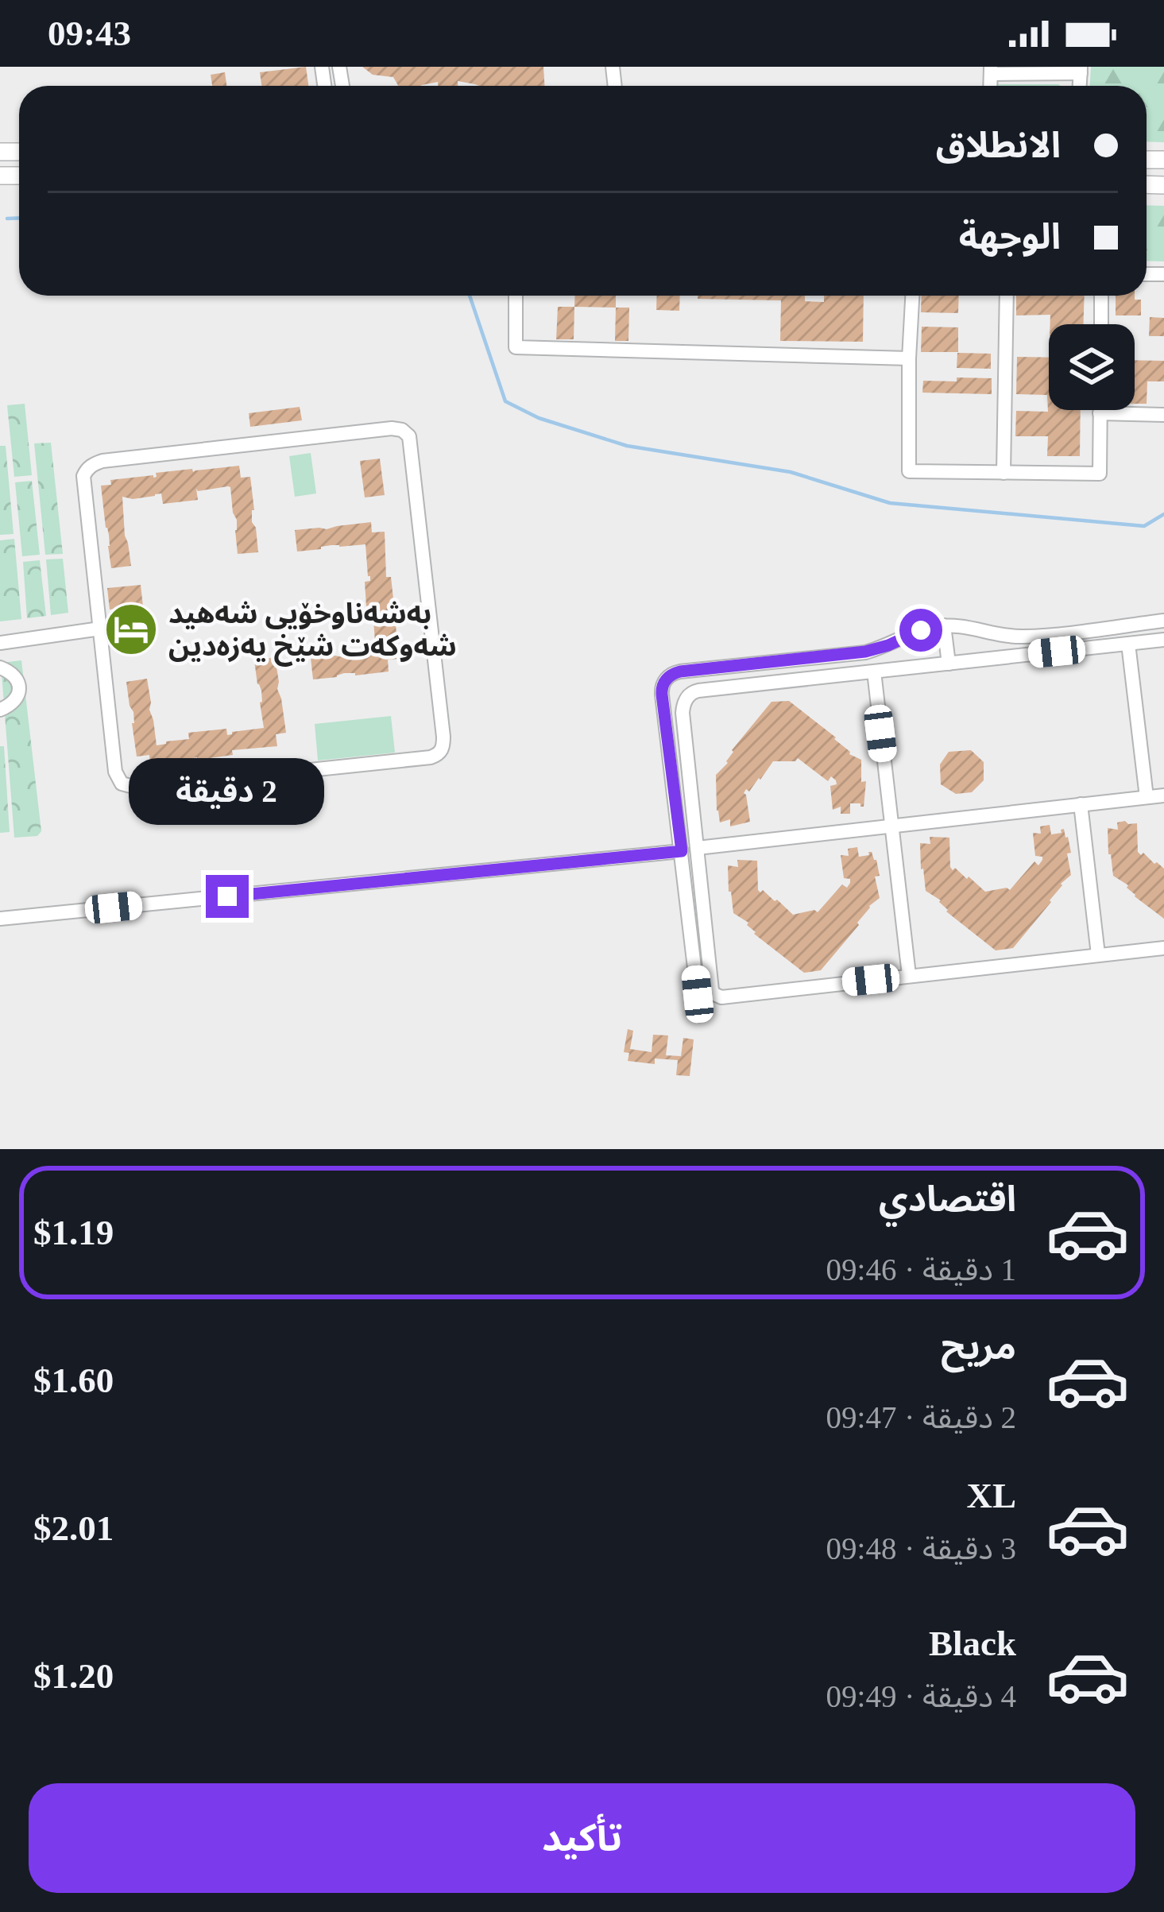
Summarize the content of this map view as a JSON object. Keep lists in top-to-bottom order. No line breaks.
{"places":{"hotel":["بەشەناوخۆیی شەهید شەوکەت شێخ یەزەدین"]},"page":{"status":"09:43","banner":["الانطلاق","الوجهة"],"bubble":"2 دقيقة","list":[{"name":"اقتصادي","note":"1 دقيقة · 09:46","value":"$1.19"},{"name":"مريح","note":"2 دقيقة · 09:47","value":"$1.60"},{"name":"XL","note":"3 دقيقة · 09:48","value":"$2.01"},{"name":"Black","note":"4 دقيقة · 09:49","value":"$1.20"}],"buttons":"تأكيد"}}
